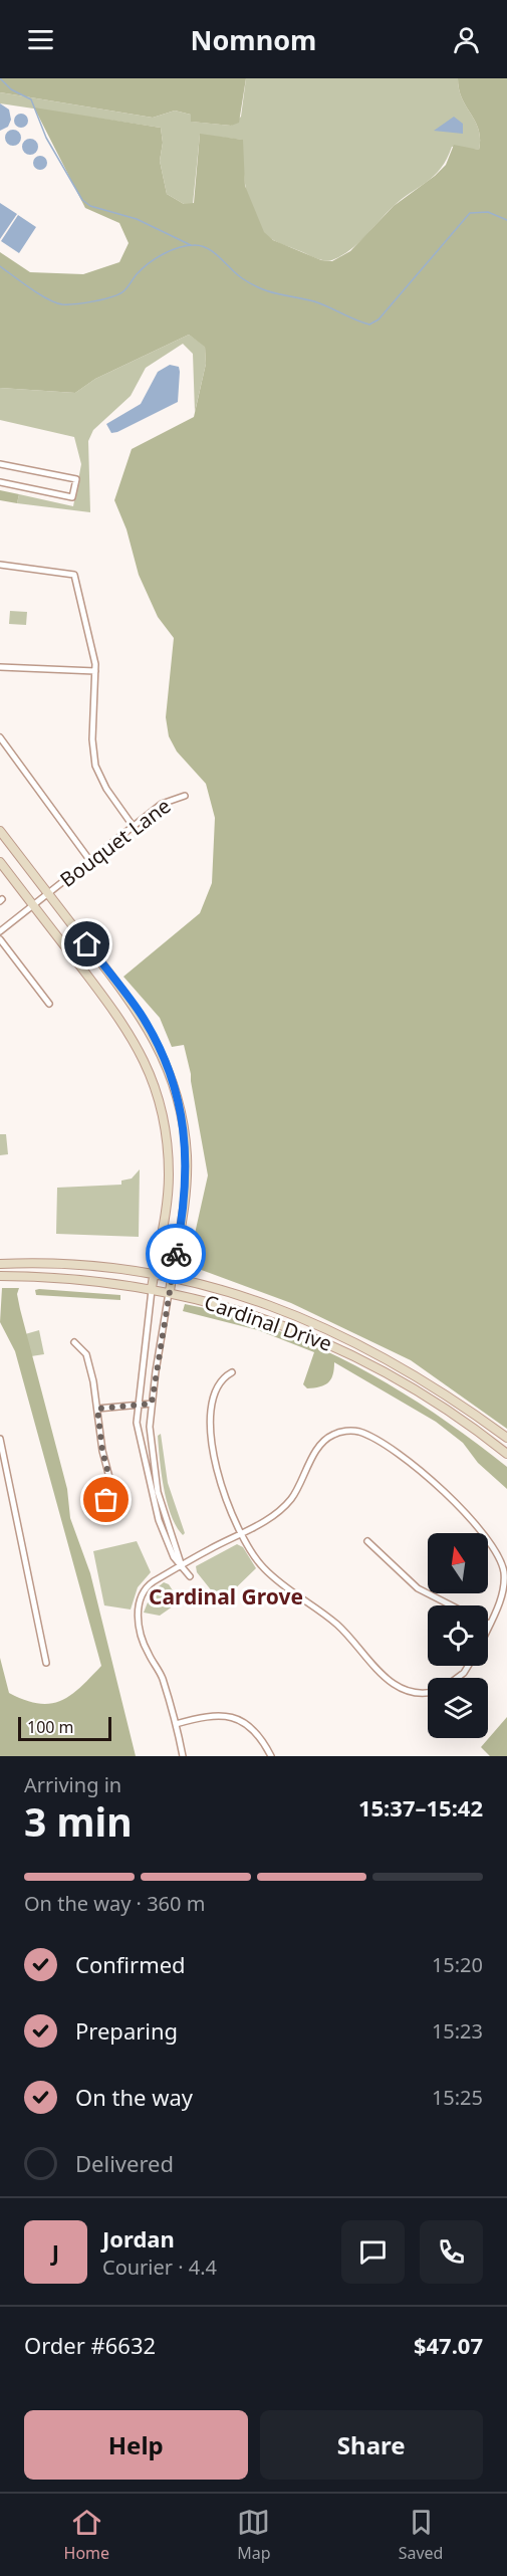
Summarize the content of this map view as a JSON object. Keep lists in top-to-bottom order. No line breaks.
{"streets":{"main road":["Cardinal Drive"],"street":["Bouquet Lane"]},"districts":["Cardinal Grove"],"scale_bar":"100 m","north":"top","page":{"header":"Nomnom","scale":"100 m","heading":["3 min","Arriving in","15:37–15:42"],"panel":["Jordan","Courier · 4.4","Order #6632","$47.07"],"bar":"On the way · 360 m","list":[["Confirmed","15:20"],["Preparing","15:23"],["On the way","15:25"],"Delivered"],"round":"J","buttons":["Help","Share"],"tabs":["Home","Map","Saved"]}}
